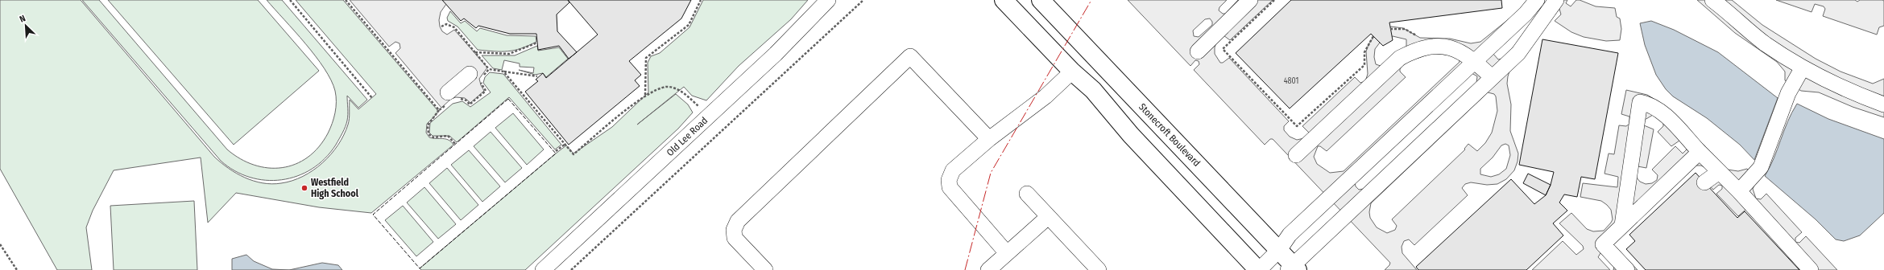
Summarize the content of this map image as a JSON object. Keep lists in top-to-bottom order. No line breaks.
{"streets":{"main road":["Stonecroft Boulevard"],"street":["Old Lee Road"]},"places":["Westfield High School"],"house_numbers":["4801"],"north":"top left"}
